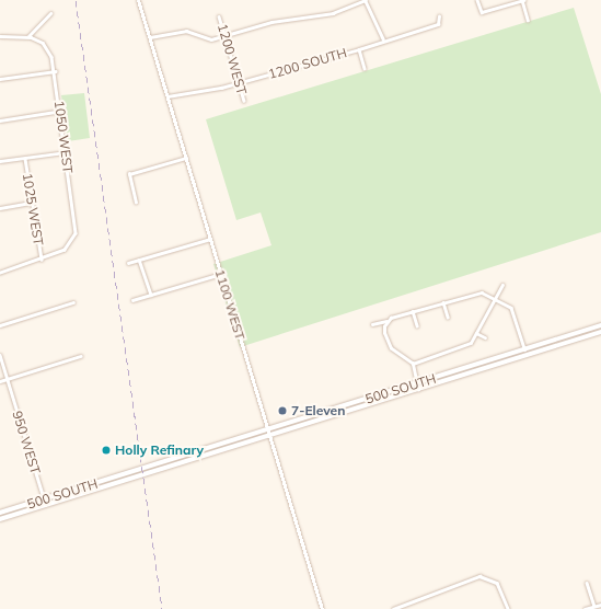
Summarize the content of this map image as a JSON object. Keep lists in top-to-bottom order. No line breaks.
{"streets":{"main road":["500 SOUTH"],"street":["1200 WEST","1200 SOUTH","1050 WEST","1025 WEST","1100 WEST","950 WEST"]},"crossings":[["1200 WEST","1200 SOUTH"],["1200 SOUTH","1100 WEST"],["1050 WEST","1025 WEST"],["1100 WEST","500 SOUTH"],["500 SOUTH","950 WEST"]],"places":["7-Eleven","Holly Refinary"]}
